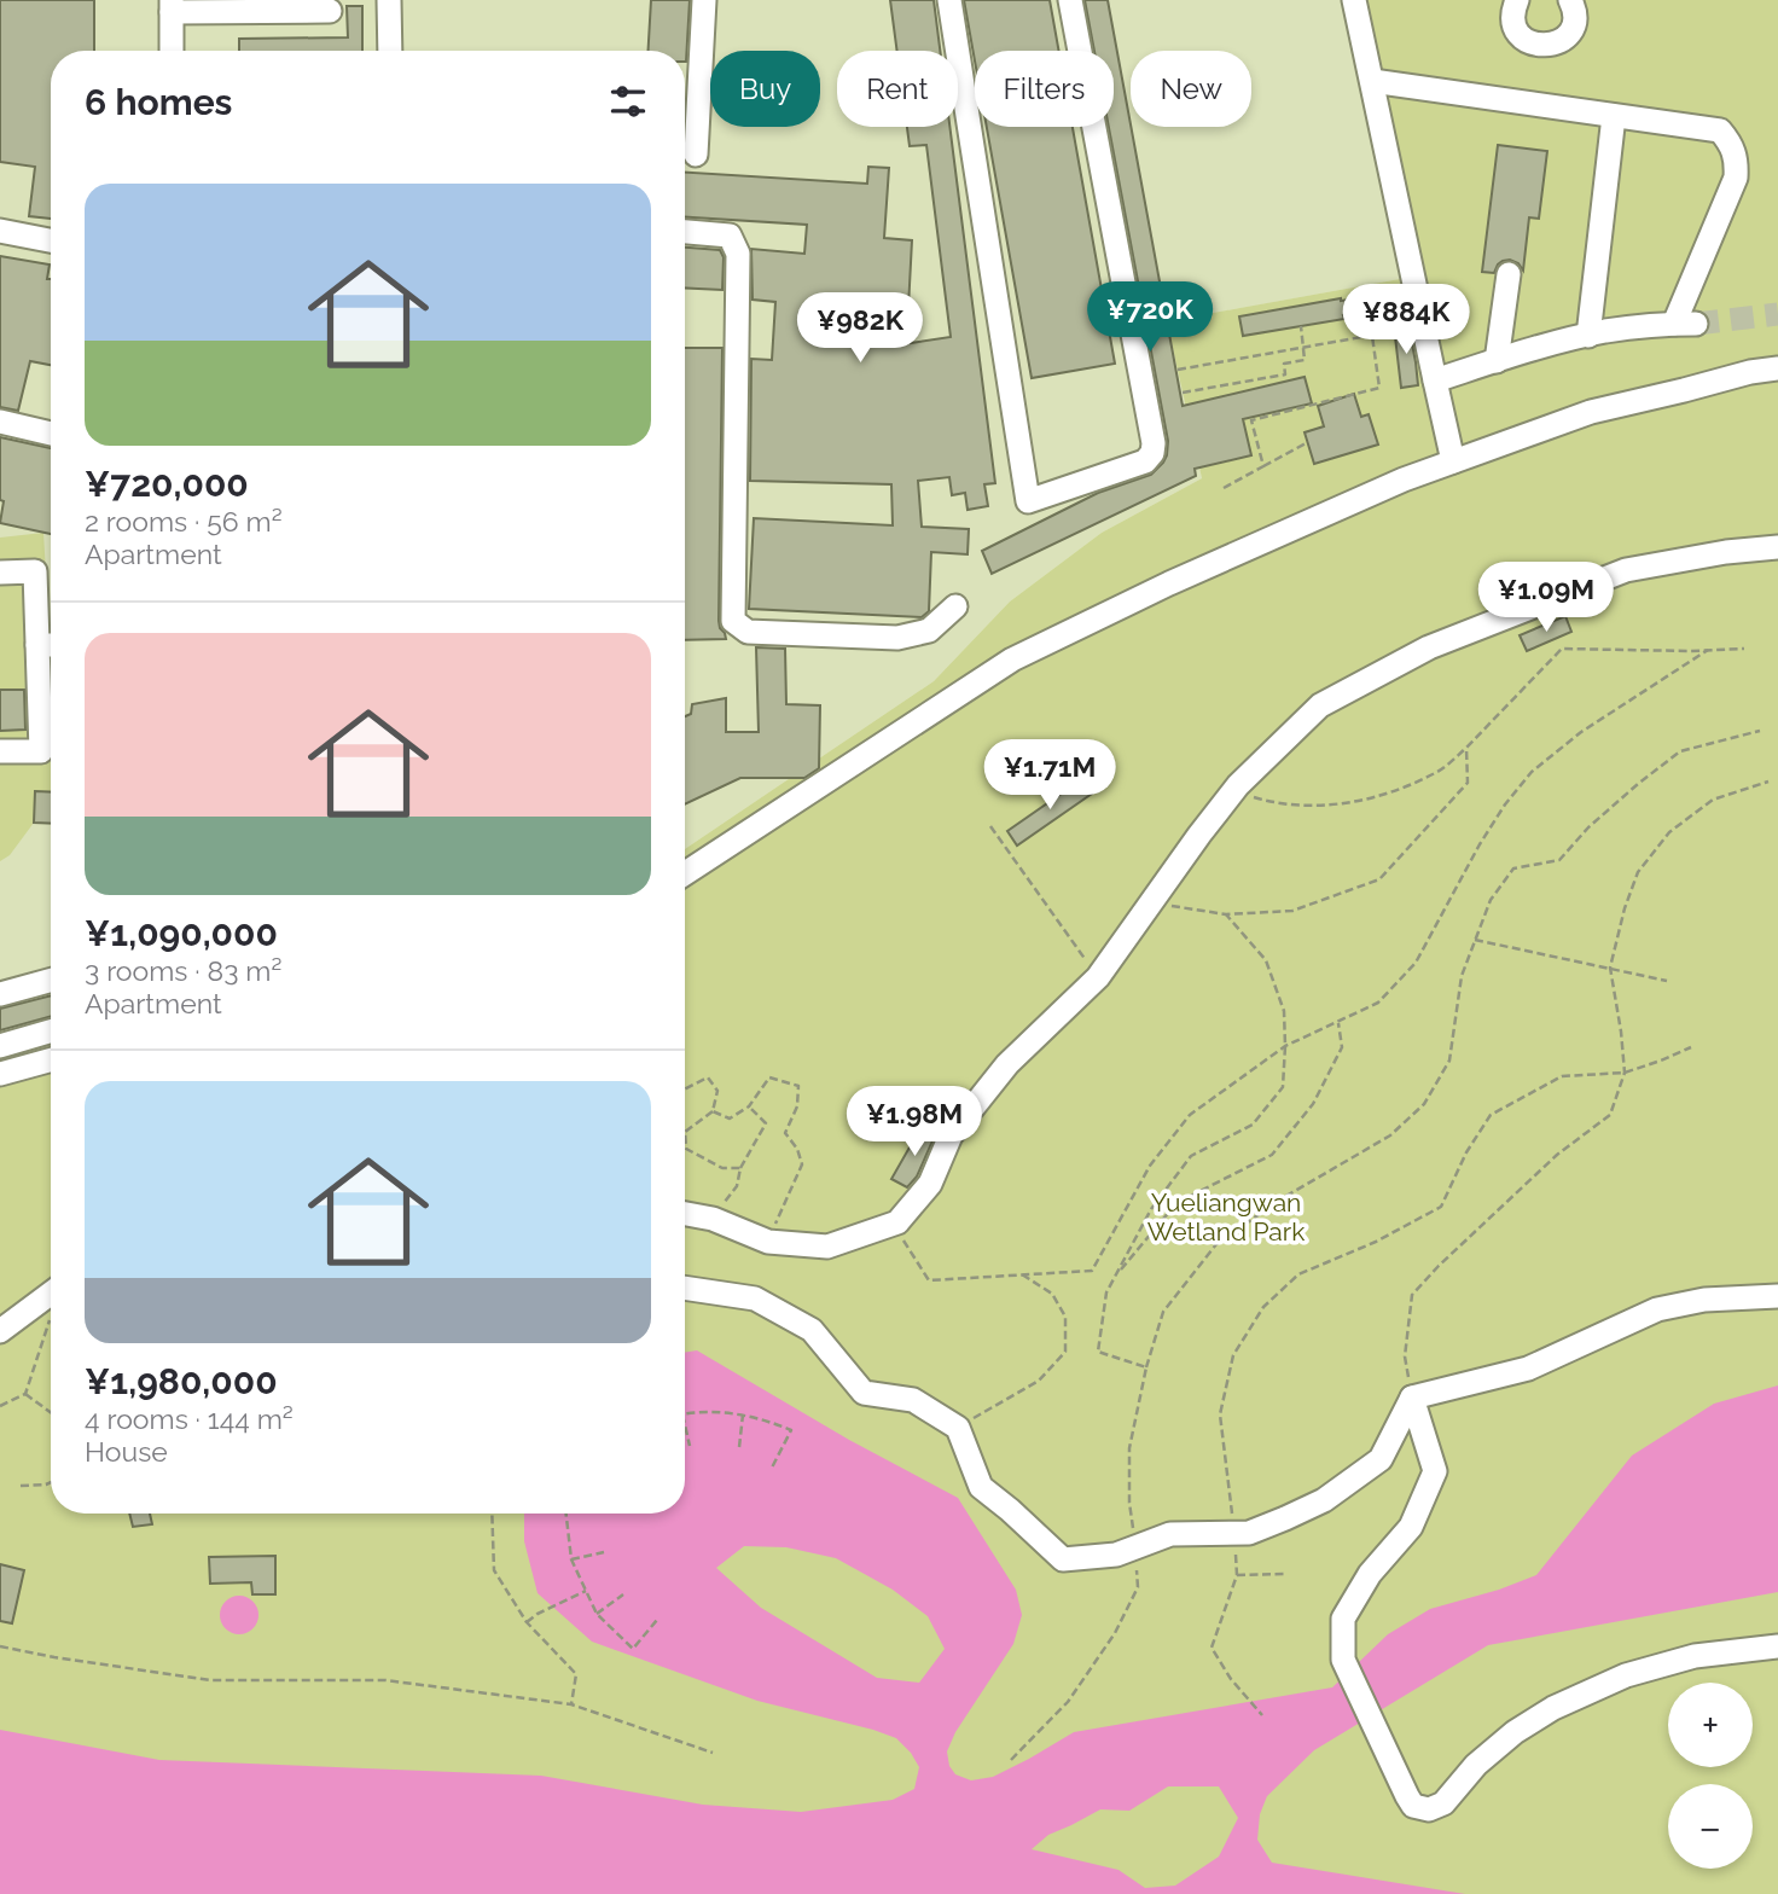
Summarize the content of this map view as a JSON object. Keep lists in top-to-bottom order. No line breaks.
{"parks":["Yueliangwan Wetland Park"],"page":{"chip":["Buy","Rent","Filters","New"],"heading":"6 homes","list":[{"name":"¥720,000","note":"2 rooms · 56 m² · Apartment"},{"name":"¥1,090,000","note":"3 rooms · 83 m² · Apartment"},{"name":"¥1,980,000","note":"4 rooms · 144 m² · House"}],"price":["¥720K","¥884K","¥982K","¥1.09M","¥1.71M","¥1.98M"],"map_buttons":["+","−"]}}
